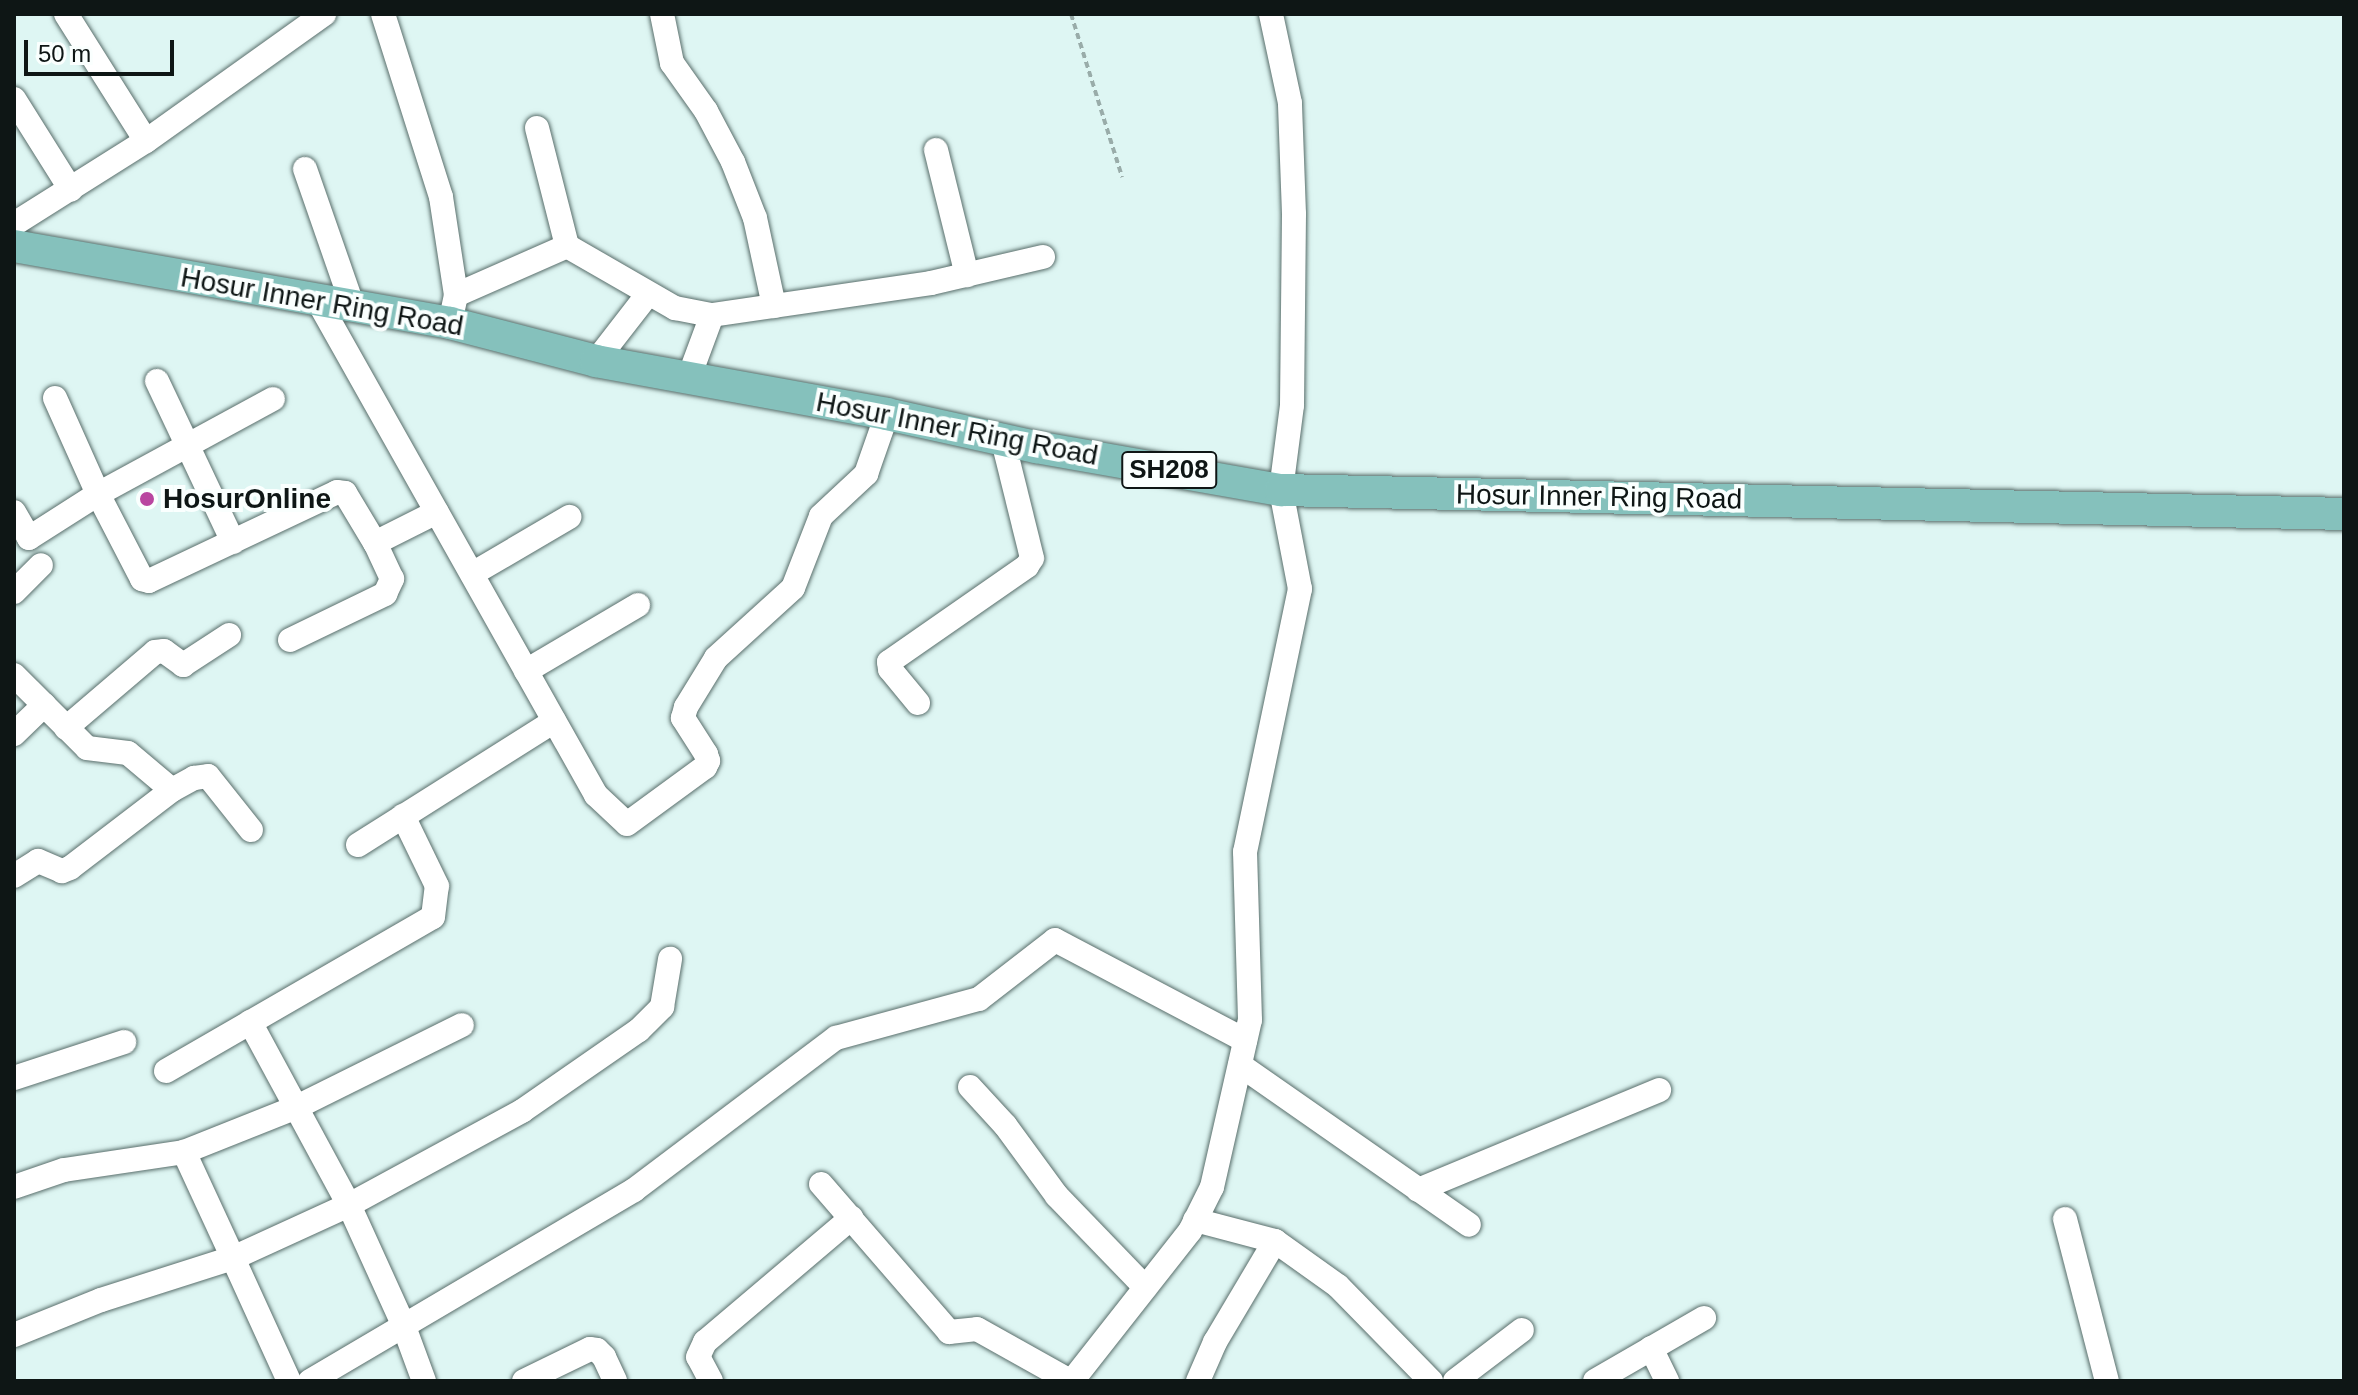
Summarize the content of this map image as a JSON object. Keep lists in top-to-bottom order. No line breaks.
{"streets":{"main road":["Hosur Inner Ring Road","SH208"]},"places":["HosurOnline"],"scale_bar":"50 m"}
